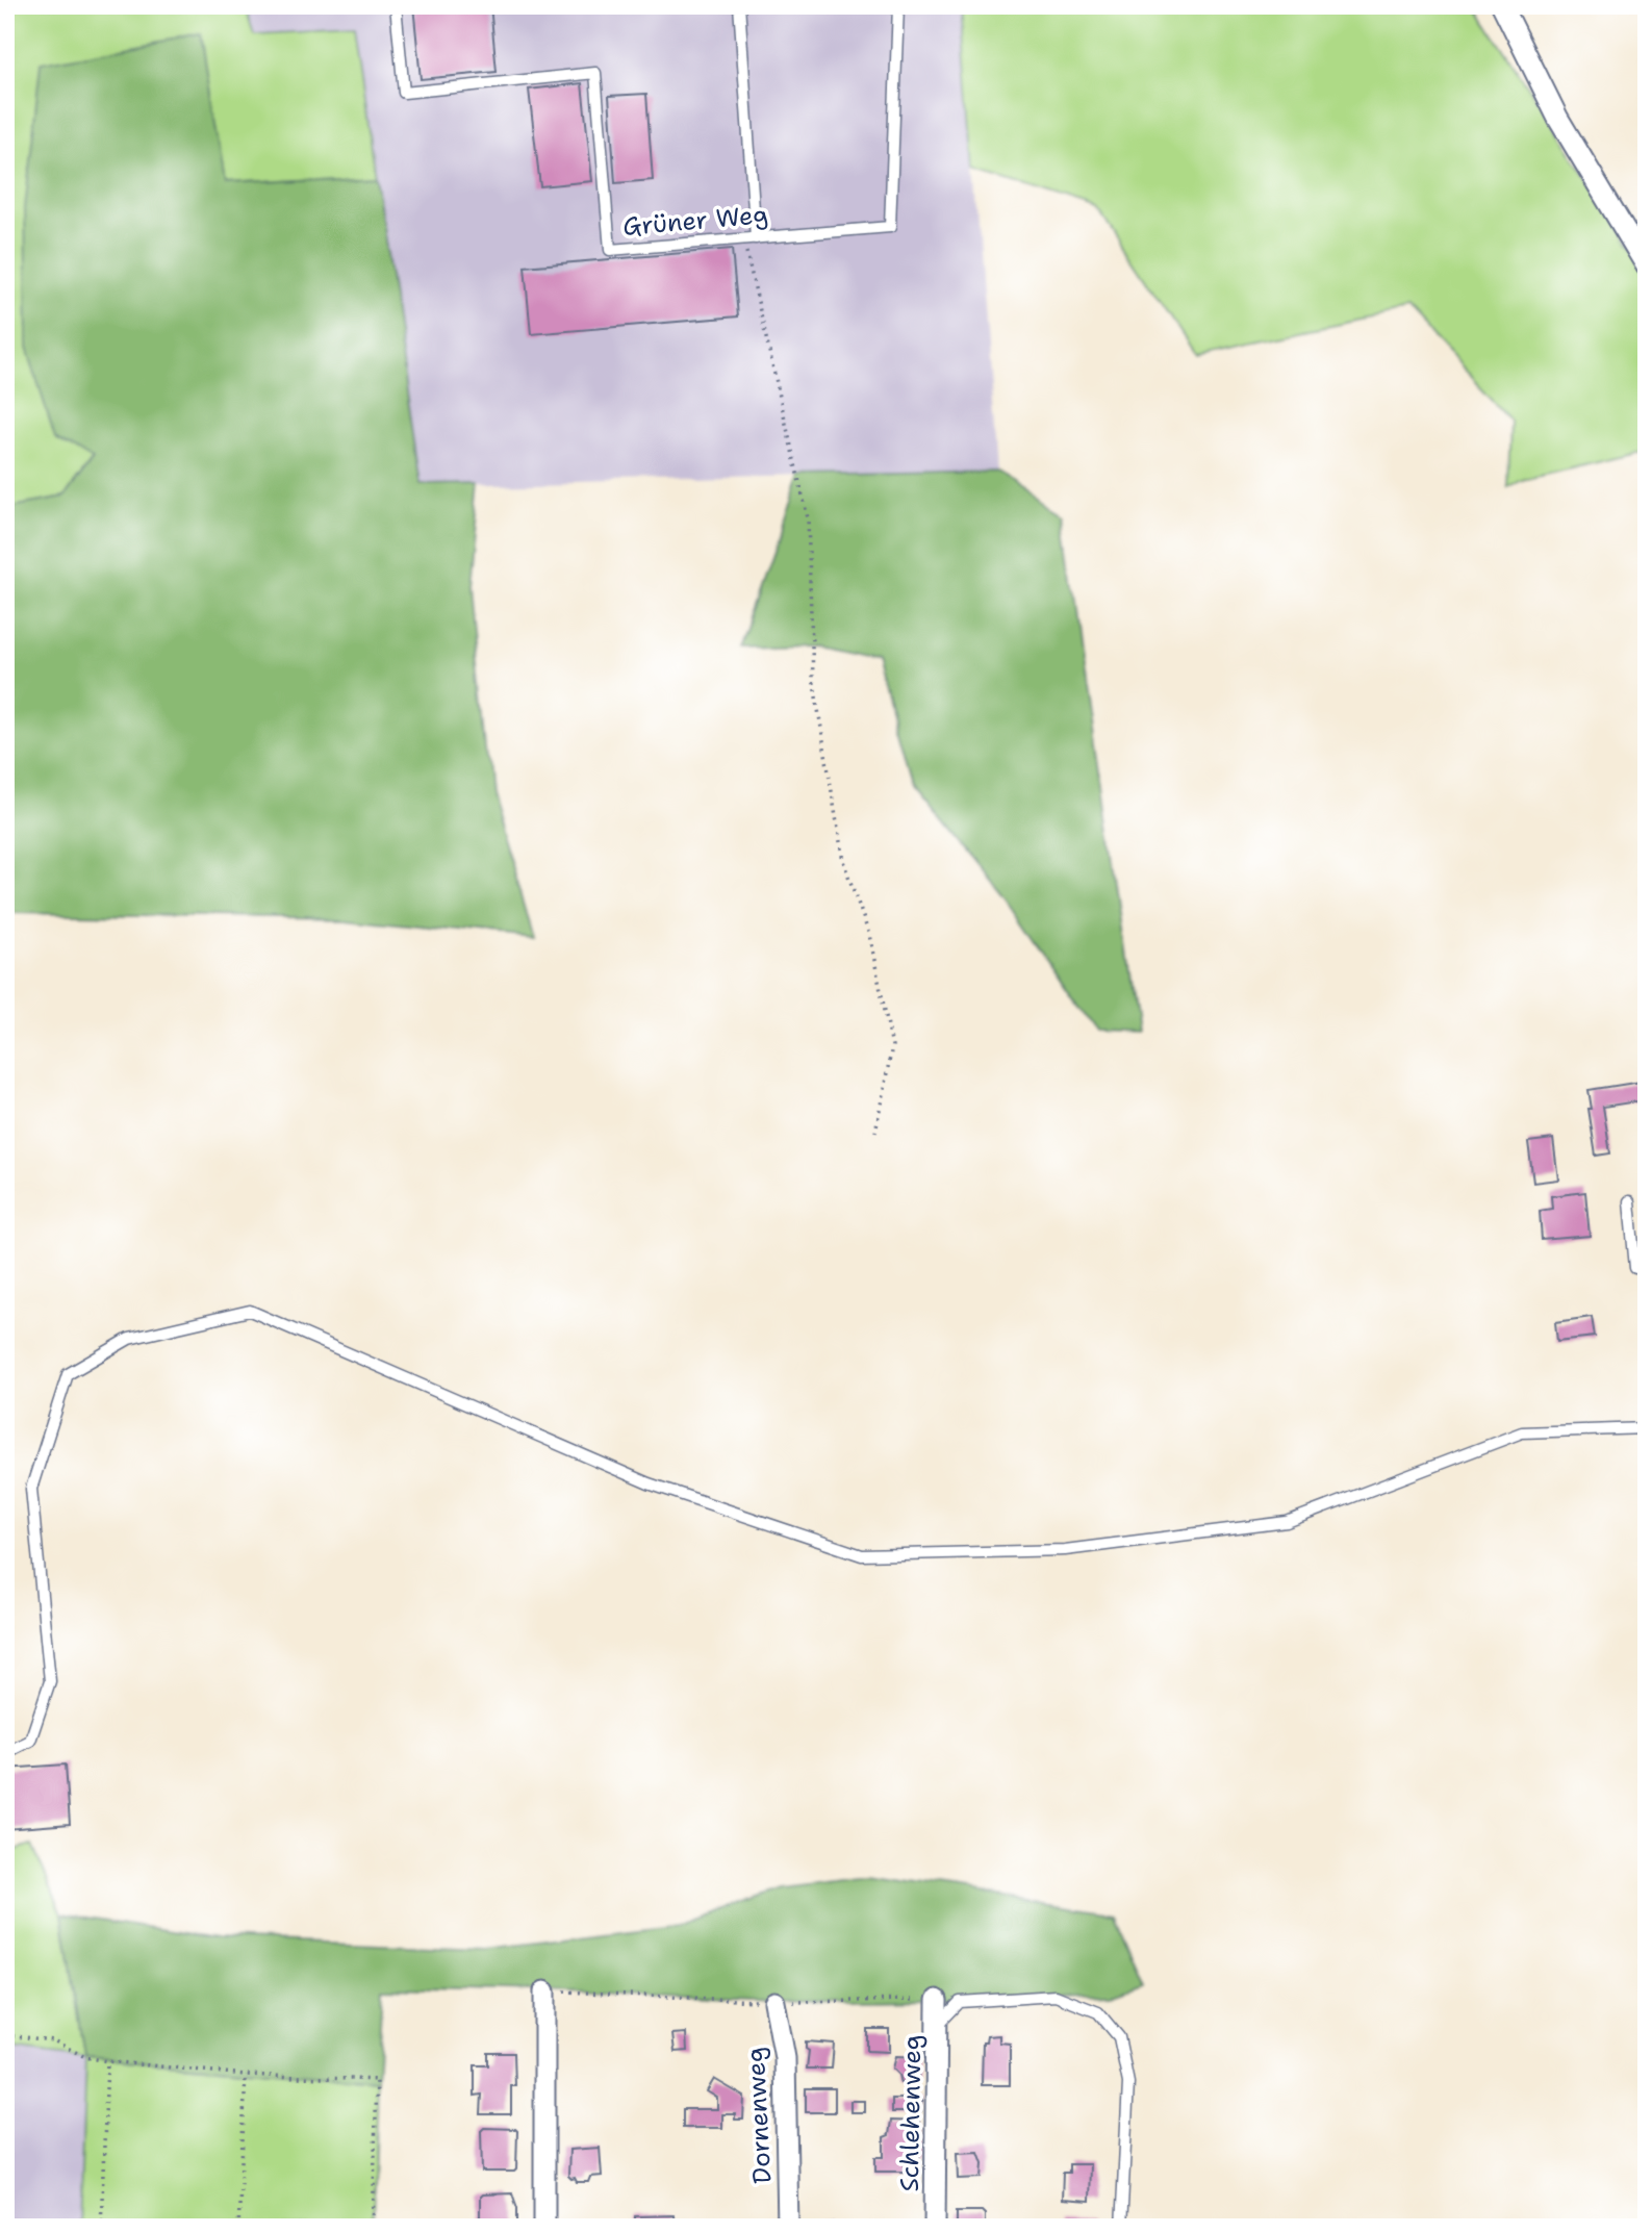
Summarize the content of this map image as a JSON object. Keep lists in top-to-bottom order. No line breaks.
{"streets":{"street":["Schlehenweg","Dornenweg"],"lane":["Grüner Weg"]}}
